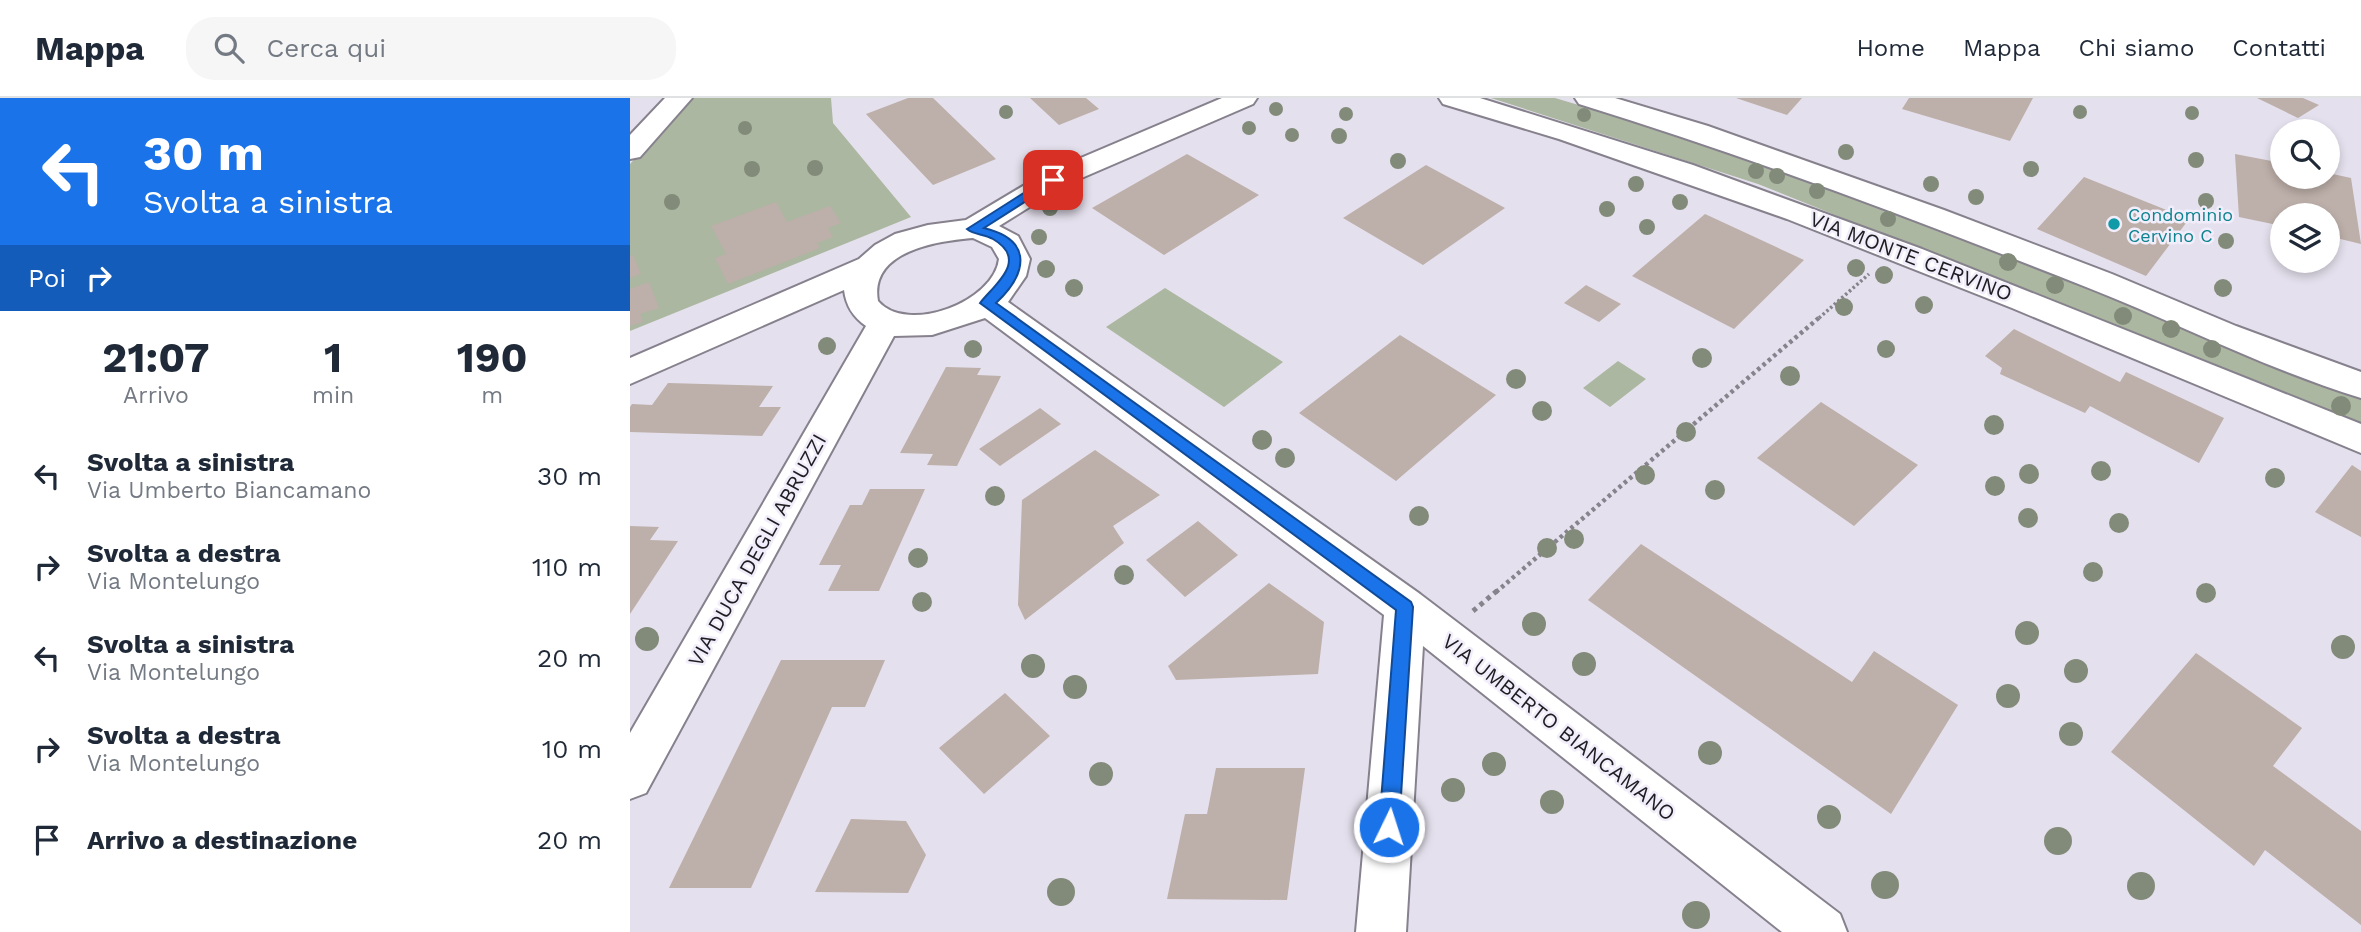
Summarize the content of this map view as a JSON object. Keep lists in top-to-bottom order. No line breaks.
{"streets":{"street":["VIA MONTE CERVINO","VIA DUCA DEGLI ABRUZZI","VIA UMBERTO BIANCAMANO"]},"crossings":[["VIA DUCA DEGLI ABRUZZI","VIA UMBERTO BIANCAMANO"]],"places":["Condominio Cervino C"],"page":{"header":"Mappa","search":"Cerca qui","nav":["Home","Mappa","Chi siamo","Contatti"],"turn":["30 m","Svolta a sinistra"],"then":"Poi","eta":["21:07","Arrivo","1","min","190","m"],"list":[{"name":"Svolta a sinistra","note":"Via Umberto Biancamano","value":"30 m"},{"name":"Svolta a destra","note":"Via Montelungo","value":"110 m"},{"name":"Svolta a sinistra","note":"Via Montelungo","value":"20 m"},{"name":"Svolta a destra","note":"Via Montelungo","value":"10 m"},{"name":"Arrivo a destinazione","value":"20 m"}]}}
